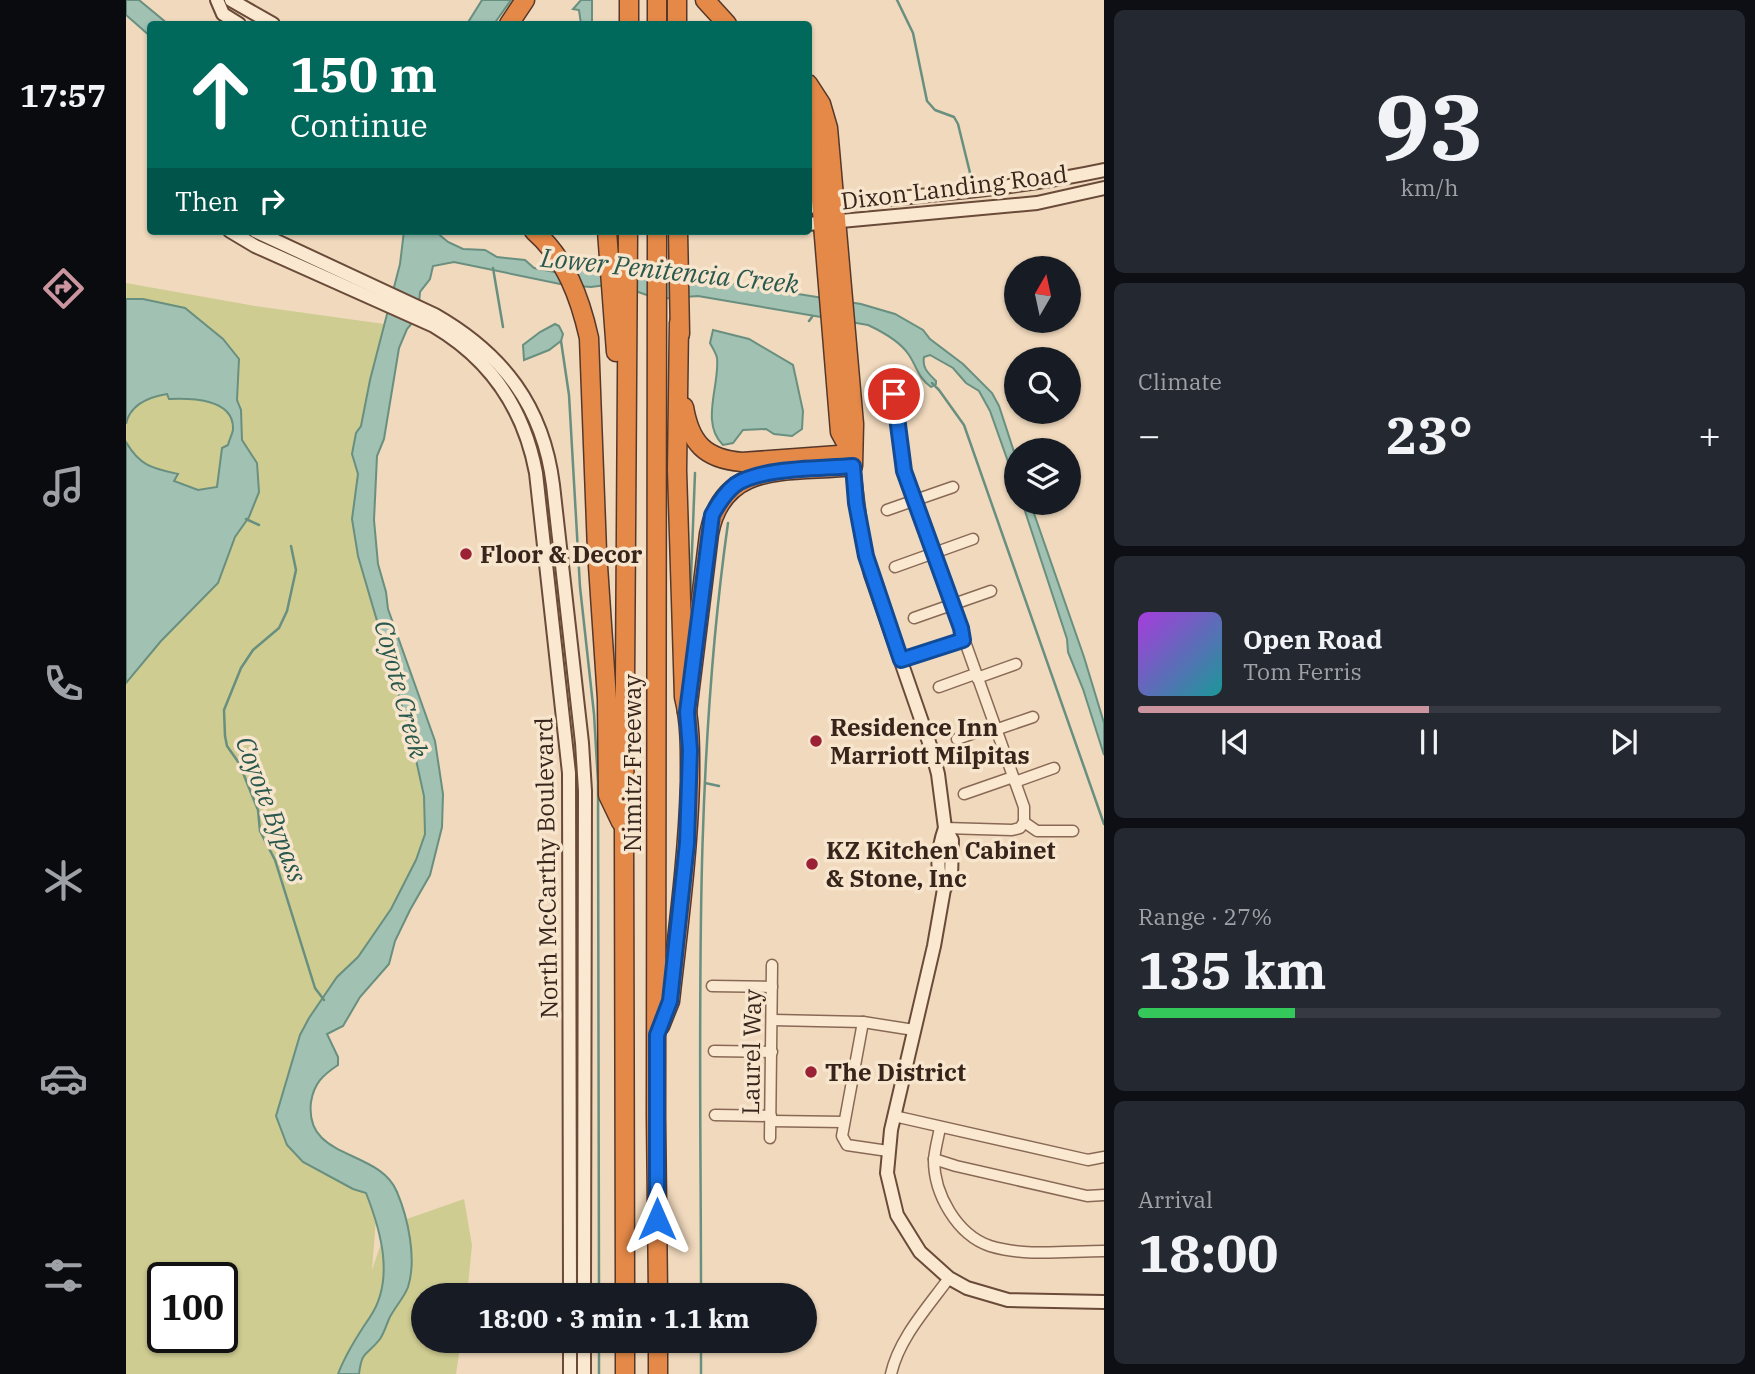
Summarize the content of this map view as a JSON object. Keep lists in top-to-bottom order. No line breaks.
{"streets":{"highway":["Nimitz Freeway"],"main road":["Dixon Landing Road","North McCarthy Boulevard"],"street":["Laurel Way"]},"water":["Lower Penitencia Creek","Coyote Creek","Coyote Bypass"],"places":["Floor & Decor","Residence Inn Marriott Milpitas","KZ Kitchen Cabinet & Stone, Inc","The District"],"north":"top","page":{"tabs":"17:57","tile":[["93","km/h"],"Climate",["Range · 27%","135 km"],["Arrival","18:00"]],"turn":["150 m","Continue"],"then":"Then","heat":["−","23°","+"],"song":["Open Road","Tom Ferris"],"limit":"100","trip":"18:00 · 3 min · 1.1 km"}}
